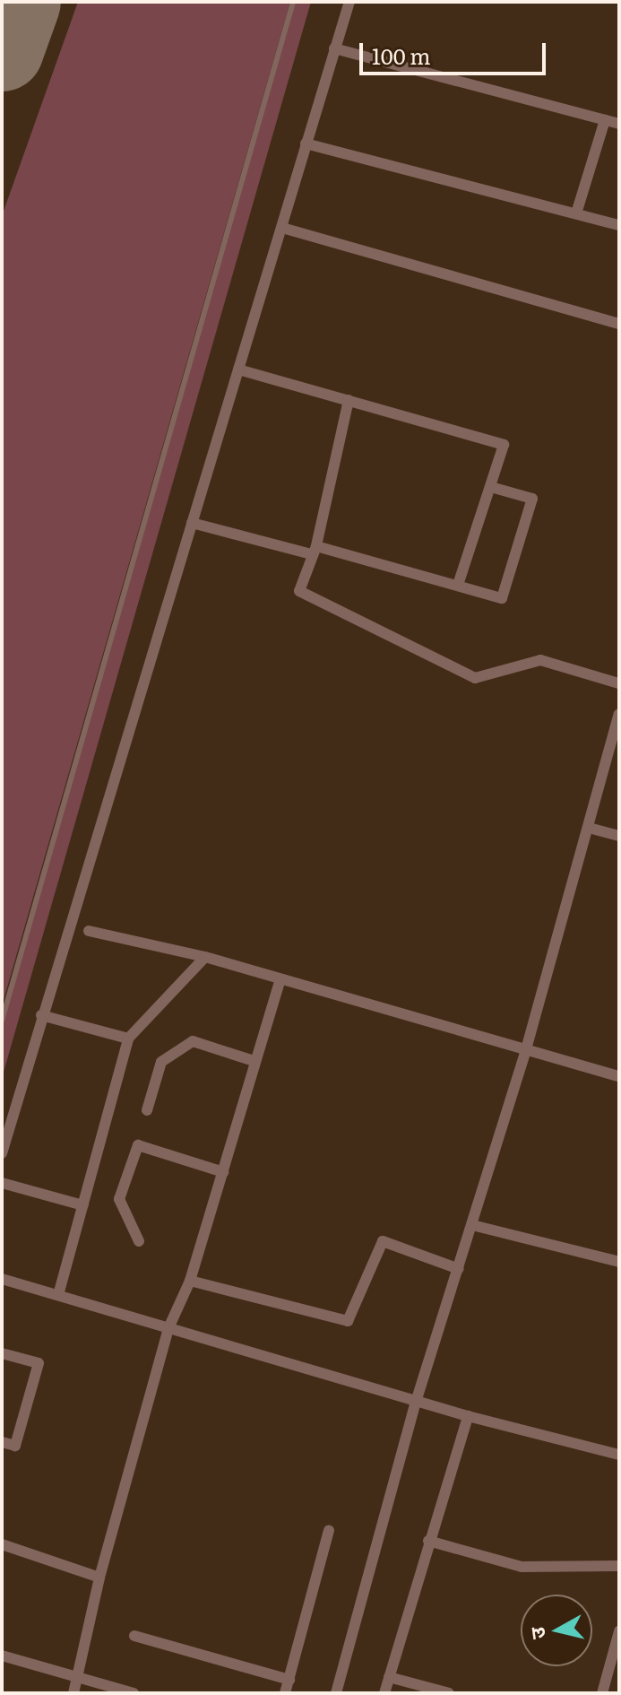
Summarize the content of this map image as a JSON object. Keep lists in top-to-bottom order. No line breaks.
{"scale_bar":"100 m","north":"left"}
